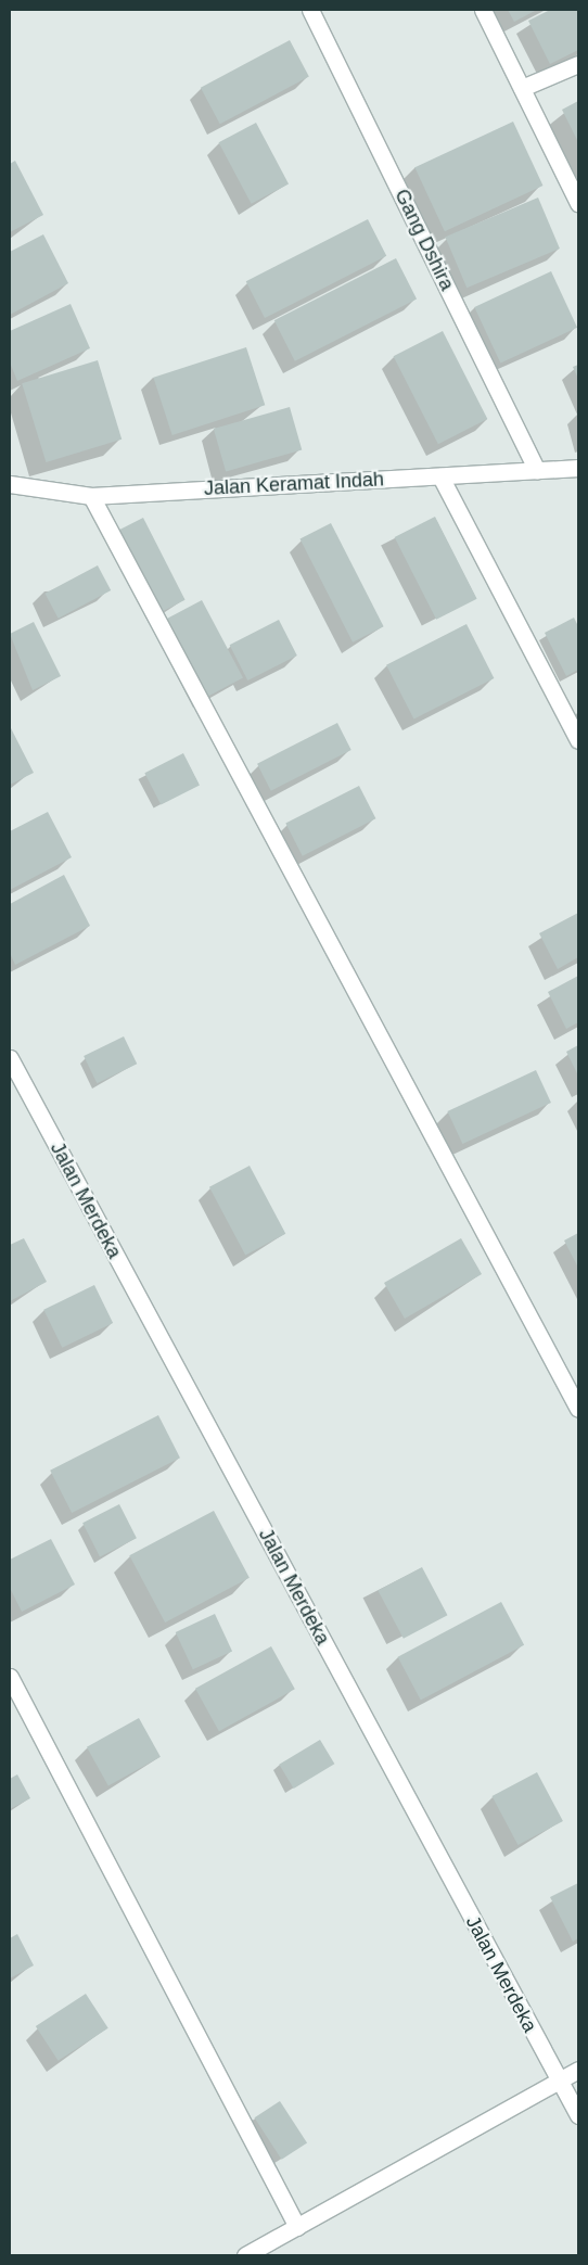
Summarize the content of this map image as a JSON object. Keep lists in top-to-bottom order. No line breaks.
{"streets":{"street":["Gang Dshira","Jalan Keramat Indah","Jalan Merdeka"]},"crossings":[["Gang Dshira","Jalan Keramat Indah"]]}
